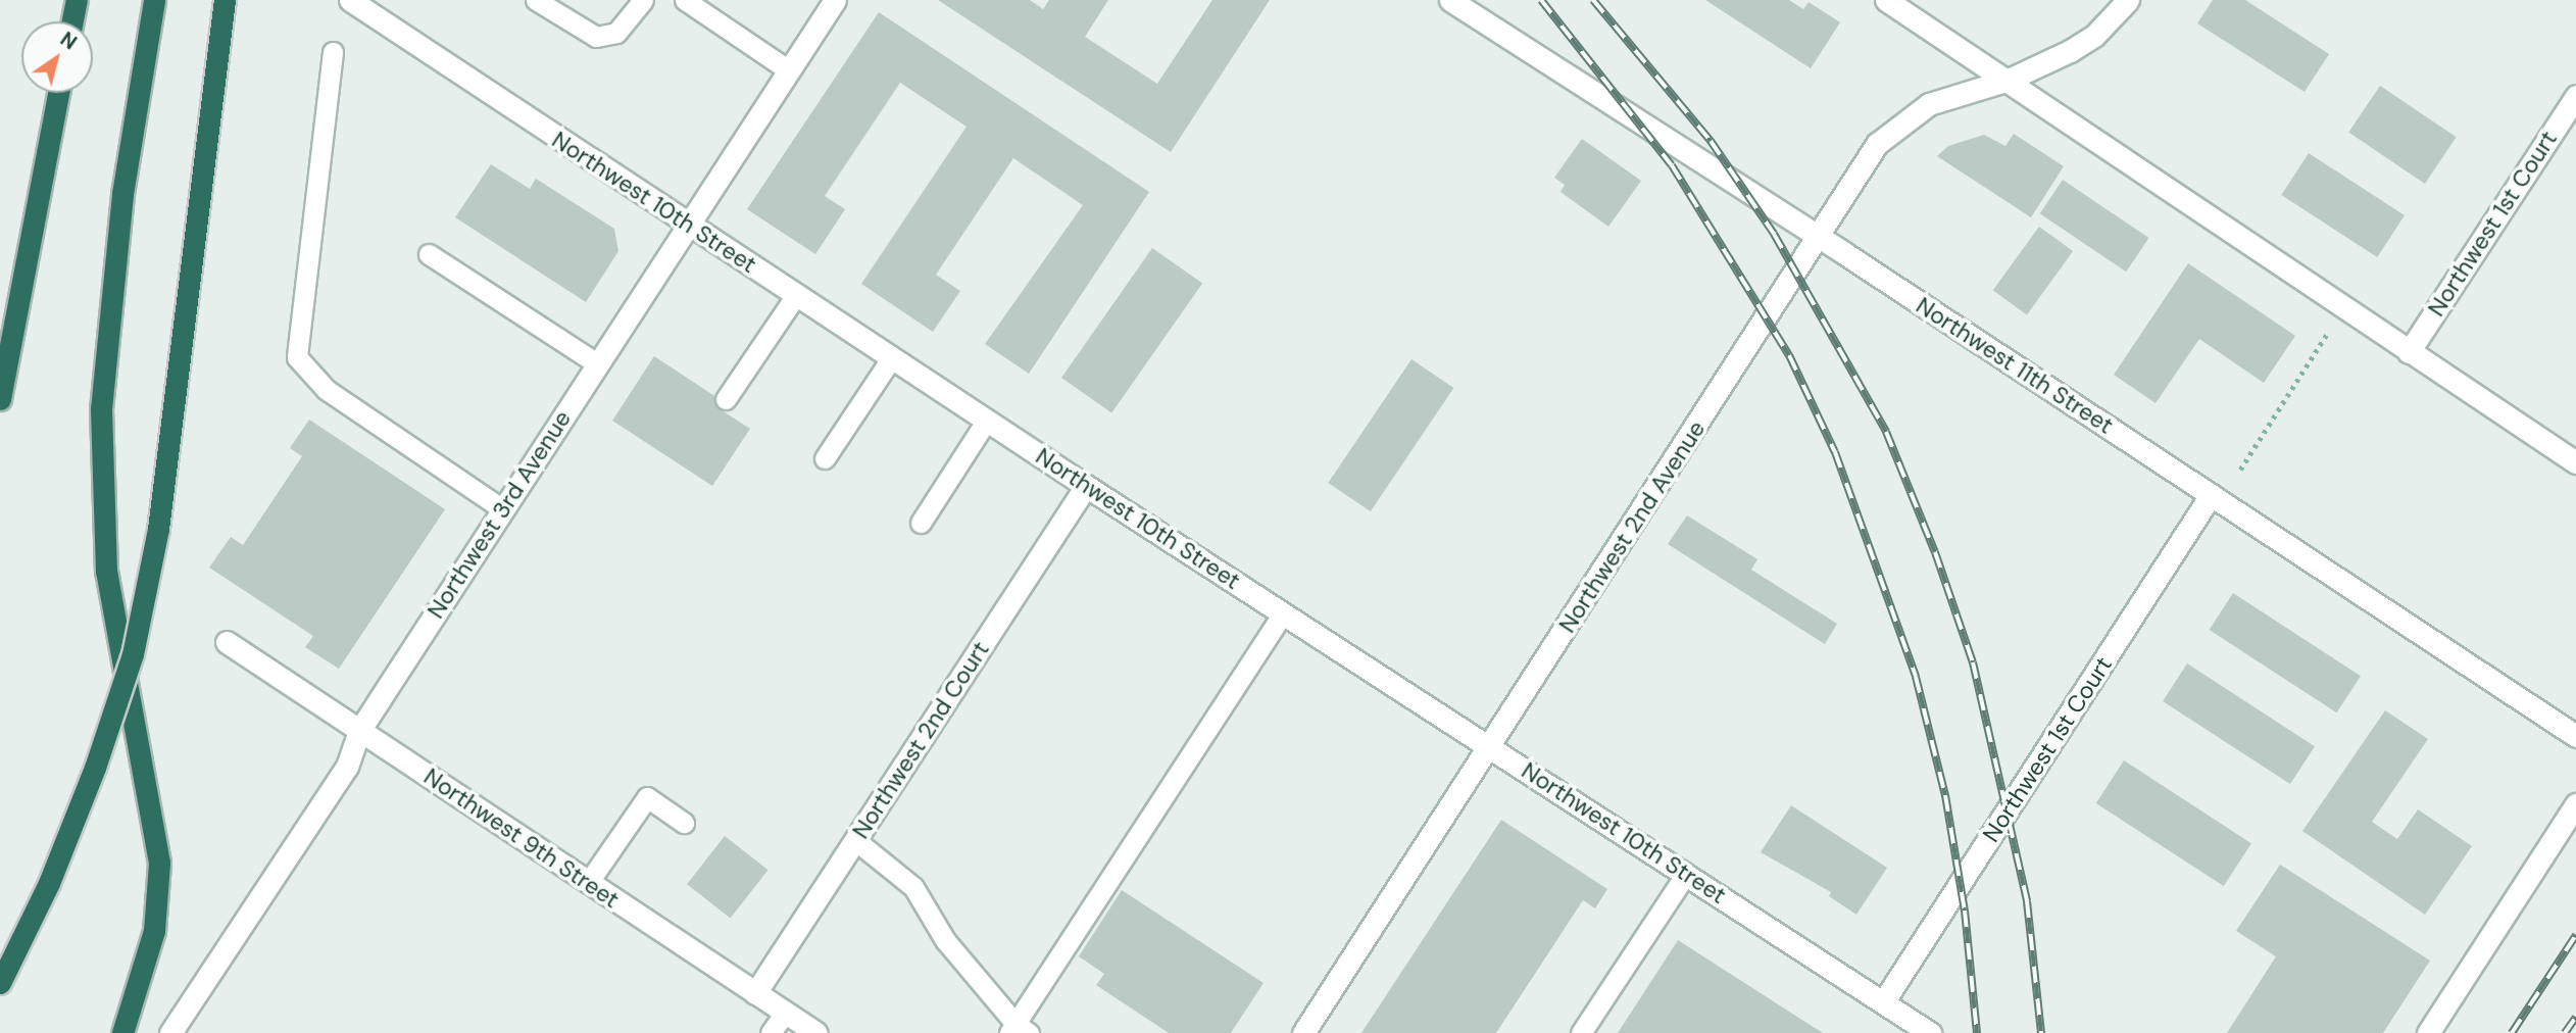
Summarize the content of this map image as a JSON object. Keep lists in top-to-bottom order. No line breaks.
{"streets":{"street":["Northwest 10th Street","Northwest 1st Court","Northwest 11th Street","Northwest 3rd Avenue","Northwest 2nd Avenue","Northwest 2nd Court","Northwest 9th Street"]},"crossings":[["Northwest 10th Street","Northwest 1st Court"],["Northwest 10th Street","Northwest 3rd Avenue"],["Northwest 10th Street","Northwest 2nd Avenue"],["Northwest 10th Street","Northwest 2nd Court"],["Northwest 1st Court","Northwest 11th Street"],["Northwest 11th Street","Northwest 2nd Avenue"],["Northwest 3rd Avenue","Northwest 9th Street"],["Northwest 2nd Court","Northwest 9th Street"]],"north":"top right"}
